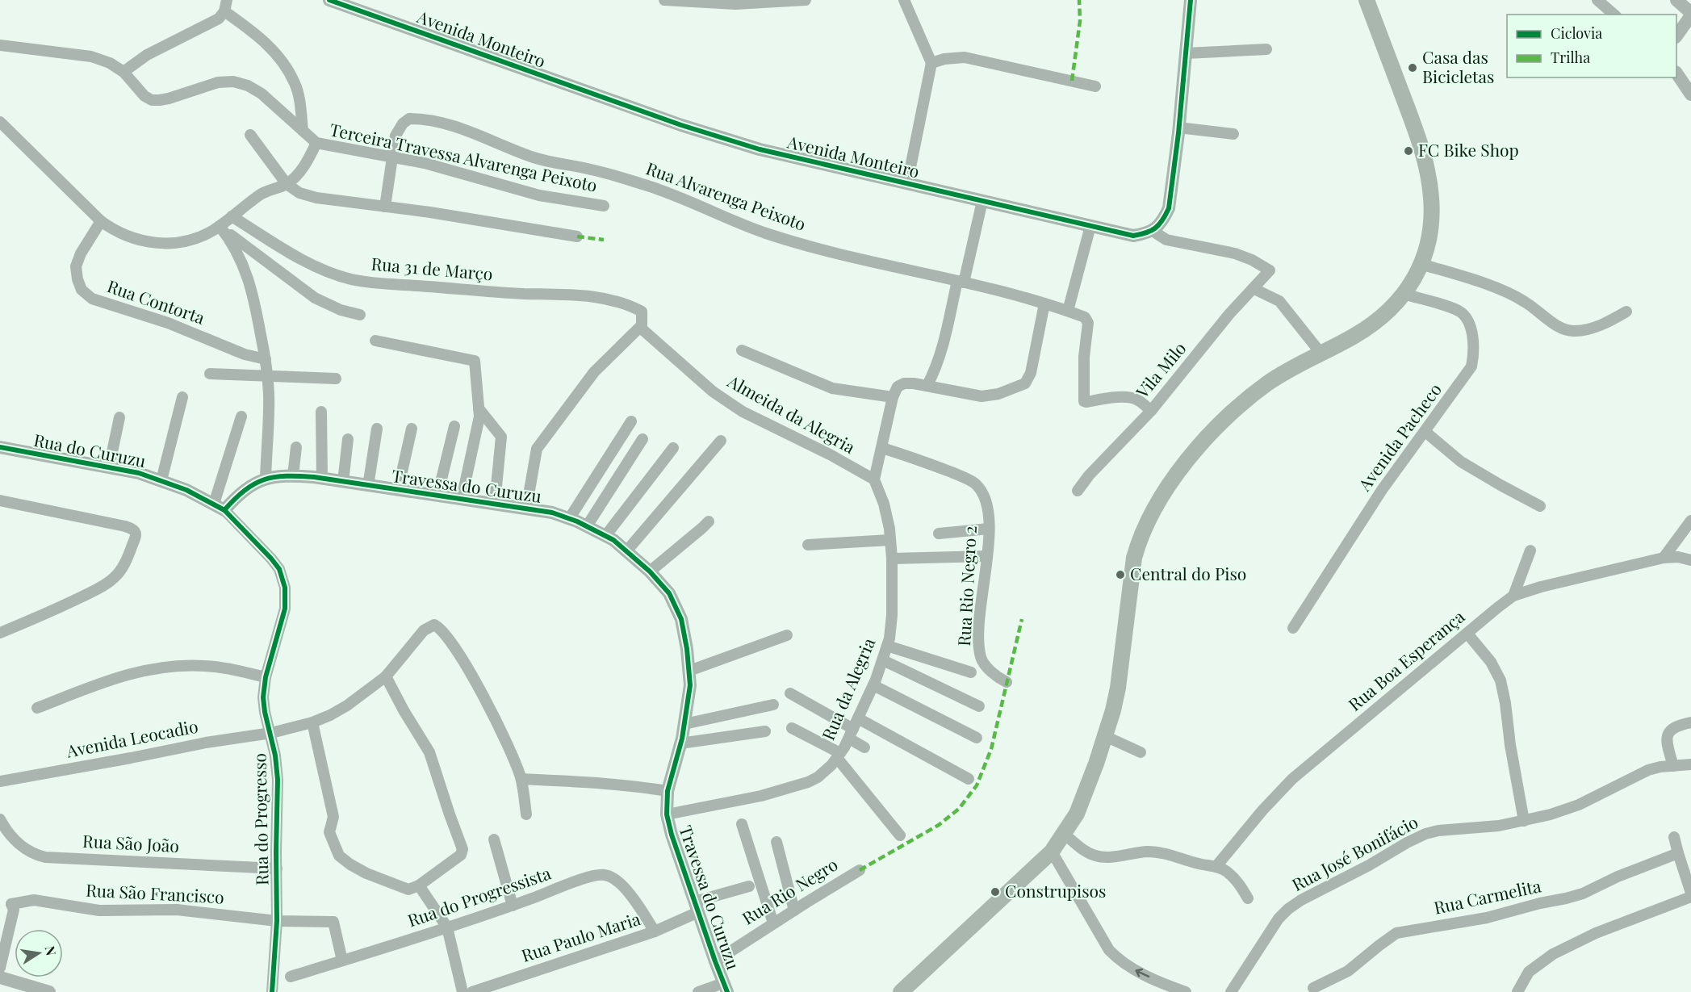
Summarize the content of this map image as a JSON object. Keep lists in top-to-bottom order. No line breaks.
{"streets":{"street":["Avenida Monteiro","Terceira Travessa Alvarenga Peixoto","Rua Alvarenga Peixoto","Rua 31 de Março","Rua Contorta","Vila Milo","Almeida da Alegria","Avenida Pacheco","Rua do Curuzu","Travessa do Curuzu","Rua Rio Negro 2","Rua Boa Esperança","Rua da Alegria","Avenida Leocadio","Rua do Progresso","Rua São João","Rua José Bonifácio","Rua Rio Negro","Rua São Francisco","Rua do Progressista","Rua Carmelita","Rua Paulo Maria"]},"crossings":[["Avenida Monteiro","Vila Milo"],["Terceira Travessa Alvarenga Peixoto","Rua Alvarenga Peixoto"],["Rua Alvarenga Peixoto","Vila Milo"],["Rua 31 de Março","Almeida da Alegria"],["Almeida da Alegria","Rua da Alegria"],["Rua do Curuzu","Rua do Progresso"],["Travessa do Curuzu","Rua da Alegria"],["Travessa do Curuzu","Rua Rio Negro"],["Travessa do Curuzu","Rua Paulo Maria"],["Avenida Leocadio","Rua do Progresso"],["Rua do Progresso","Rua São João"],["Rua do Progresso","Rua São Francisco"],["Rua São Francisco","Rua do Progressista"],["Rua do Progressista","Rua Paulo Maria"]],"places":["Casa das Bicicletas","FC Bike Shop","Central do Piso","Construpisos"],"legend":["Ciclovia","Trilha"],"north":"right"}
